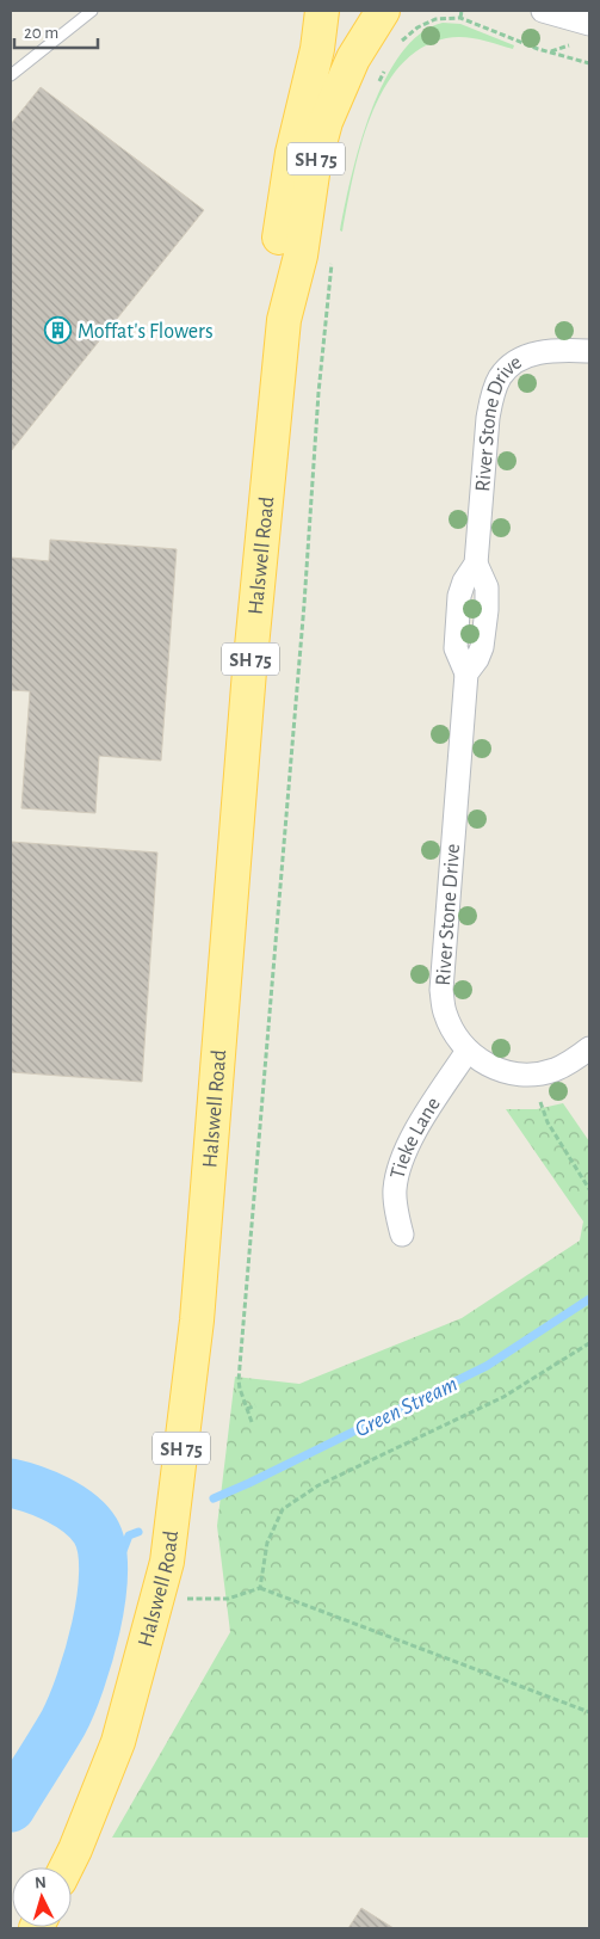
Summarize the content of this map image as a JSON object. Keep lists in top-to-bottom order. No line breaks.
{"streets":{"main road":["SH 75","Halswell Road"],"street":["River Stone Drive","Tieke Lane"]},"crossings":[["River Stone Drive","Tieke Lane"]],"water":["Green Stream"],"places":{"building":["Moffat's Flowers"]},"scale_bar":"20 m","north":"top"}
